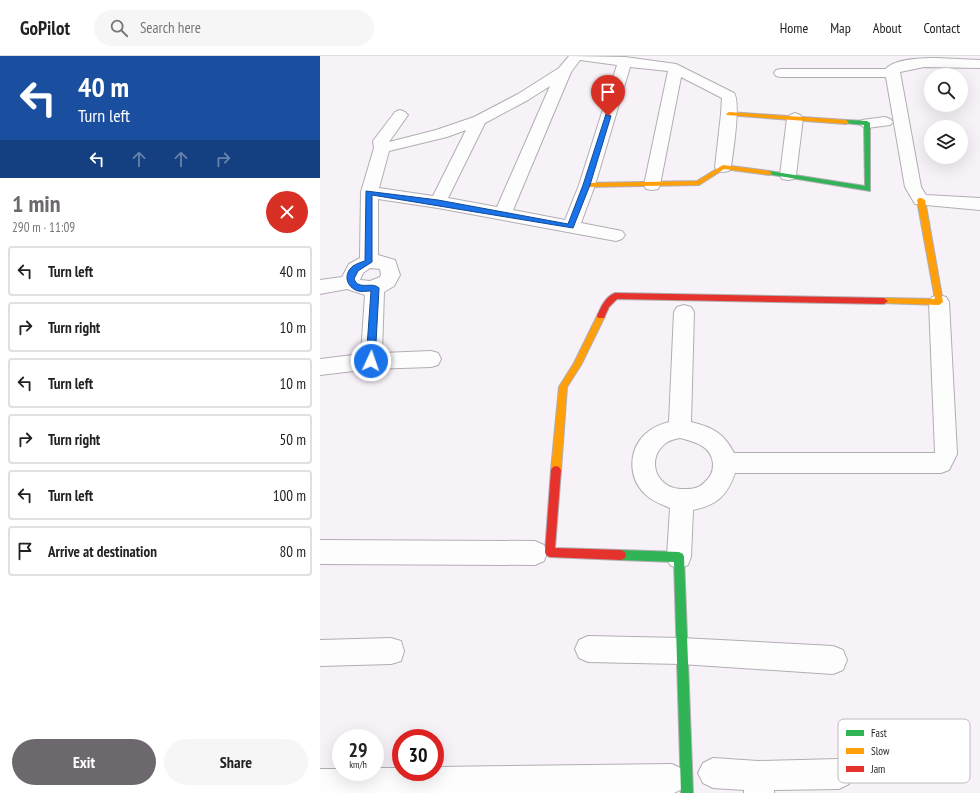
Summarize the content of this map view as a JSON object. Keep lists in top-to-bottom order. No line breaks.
{"legend":["Fast","Slow","Jam"],"page":{"header":"GoPilot","search":"Search here","nav":["Home","Map","About","Contact"],"turn":["40 m","Turn left"],"heading":["1 min","290 m · 11:09"],"list":[{"name":"Turn left","value":"40 m"},{"name":"Turn right","value":"10 m"},{"name":"Turn left","value":"10 m"},{"name":"Turn right","value":"50 m"},{"name":"Turn left","value":"100 m"},{"name":"Arrive at destination","value":"80 m"}],"speed":"29 km/h","limit":"30","buttons":["Exit","Share"]}}
